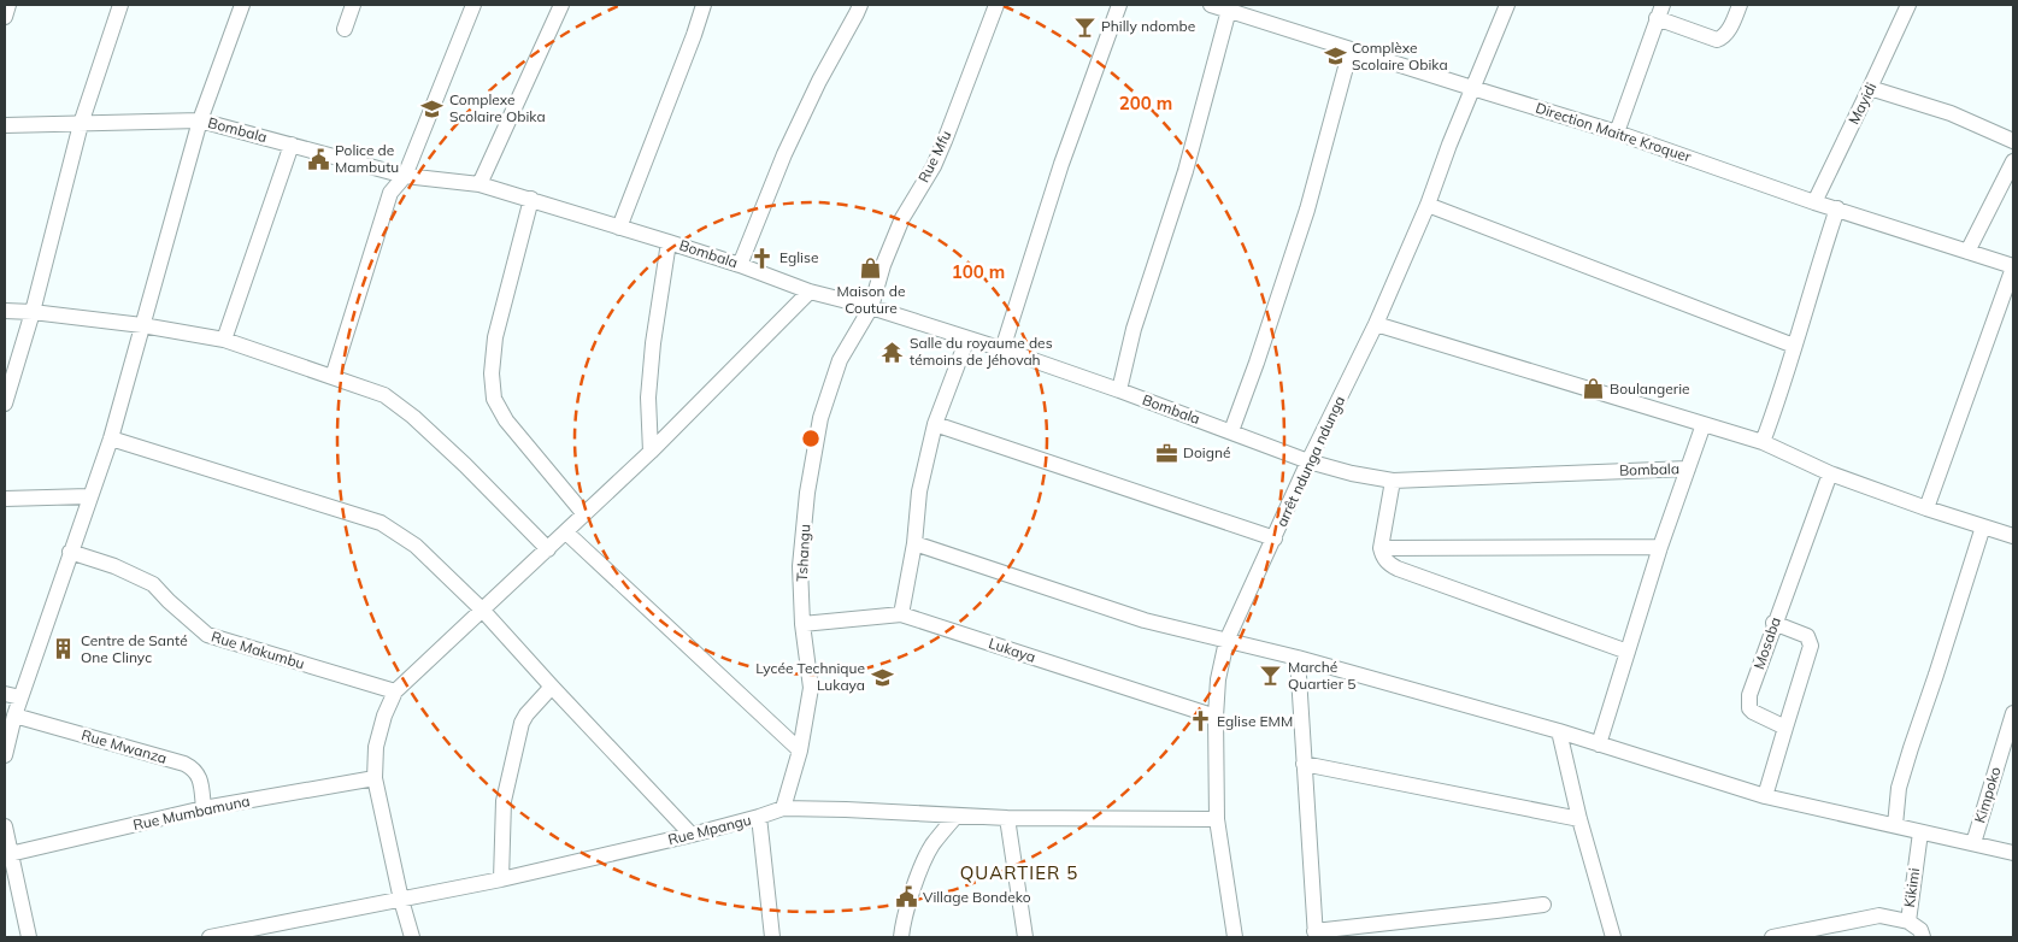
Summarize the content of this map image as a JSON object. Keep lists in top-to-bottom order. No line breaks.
{"streets":{"street":["Mayidi","Bombala","Direction Maitre Kroquer","Rue Mfu","arrêt ndunga ndunga","Tshangu","Mosaba","Rue Makumbu","Lukaya","Rue Mwanza","Kimpoko","Rue Mumbamuna","Rue Mpangu","Kikimi"]},"crossings":[["Mayidi","Direction Maitre Kroquer"],["Bombala","Rue Mfu"],["Bombala","arrêt ndunga ndunga"],["Bombala","Tshangu"],["Direction Maitre Kroquer","arrêt ndunga ndunga"],["Rue Mfu","Tshangu"],["arrêt ndunga ndunga","Lukaya"],["arrêt ndunga ndunga","Rue Mpangu"],["Tshangu","Lukaya"],["Tshangu","Rue Mpangu"],["Rue Mwanza","Rue Mumbamuna"]],"districts":["QUARTIER 5"],"places":{"bar":["Philly ndombe","Marché Quartier 5"],"school or university":["Complèxe Scolaire Obika","Complexe Scolaire Obika","Lycée Technique Lukaya"],"public building":["Police de Mambutu","Village Bondeko"],"church":["Eglise","Eglise EMM"],"shop":["Maison de Couture","Boulangerie"],"temple":["Salle du royaume des témoins de Jéhovah"],"office":["Doigné"],"building":["Centre de Santé One Clinyc"]},"rings":["200 m","100 m"]}
